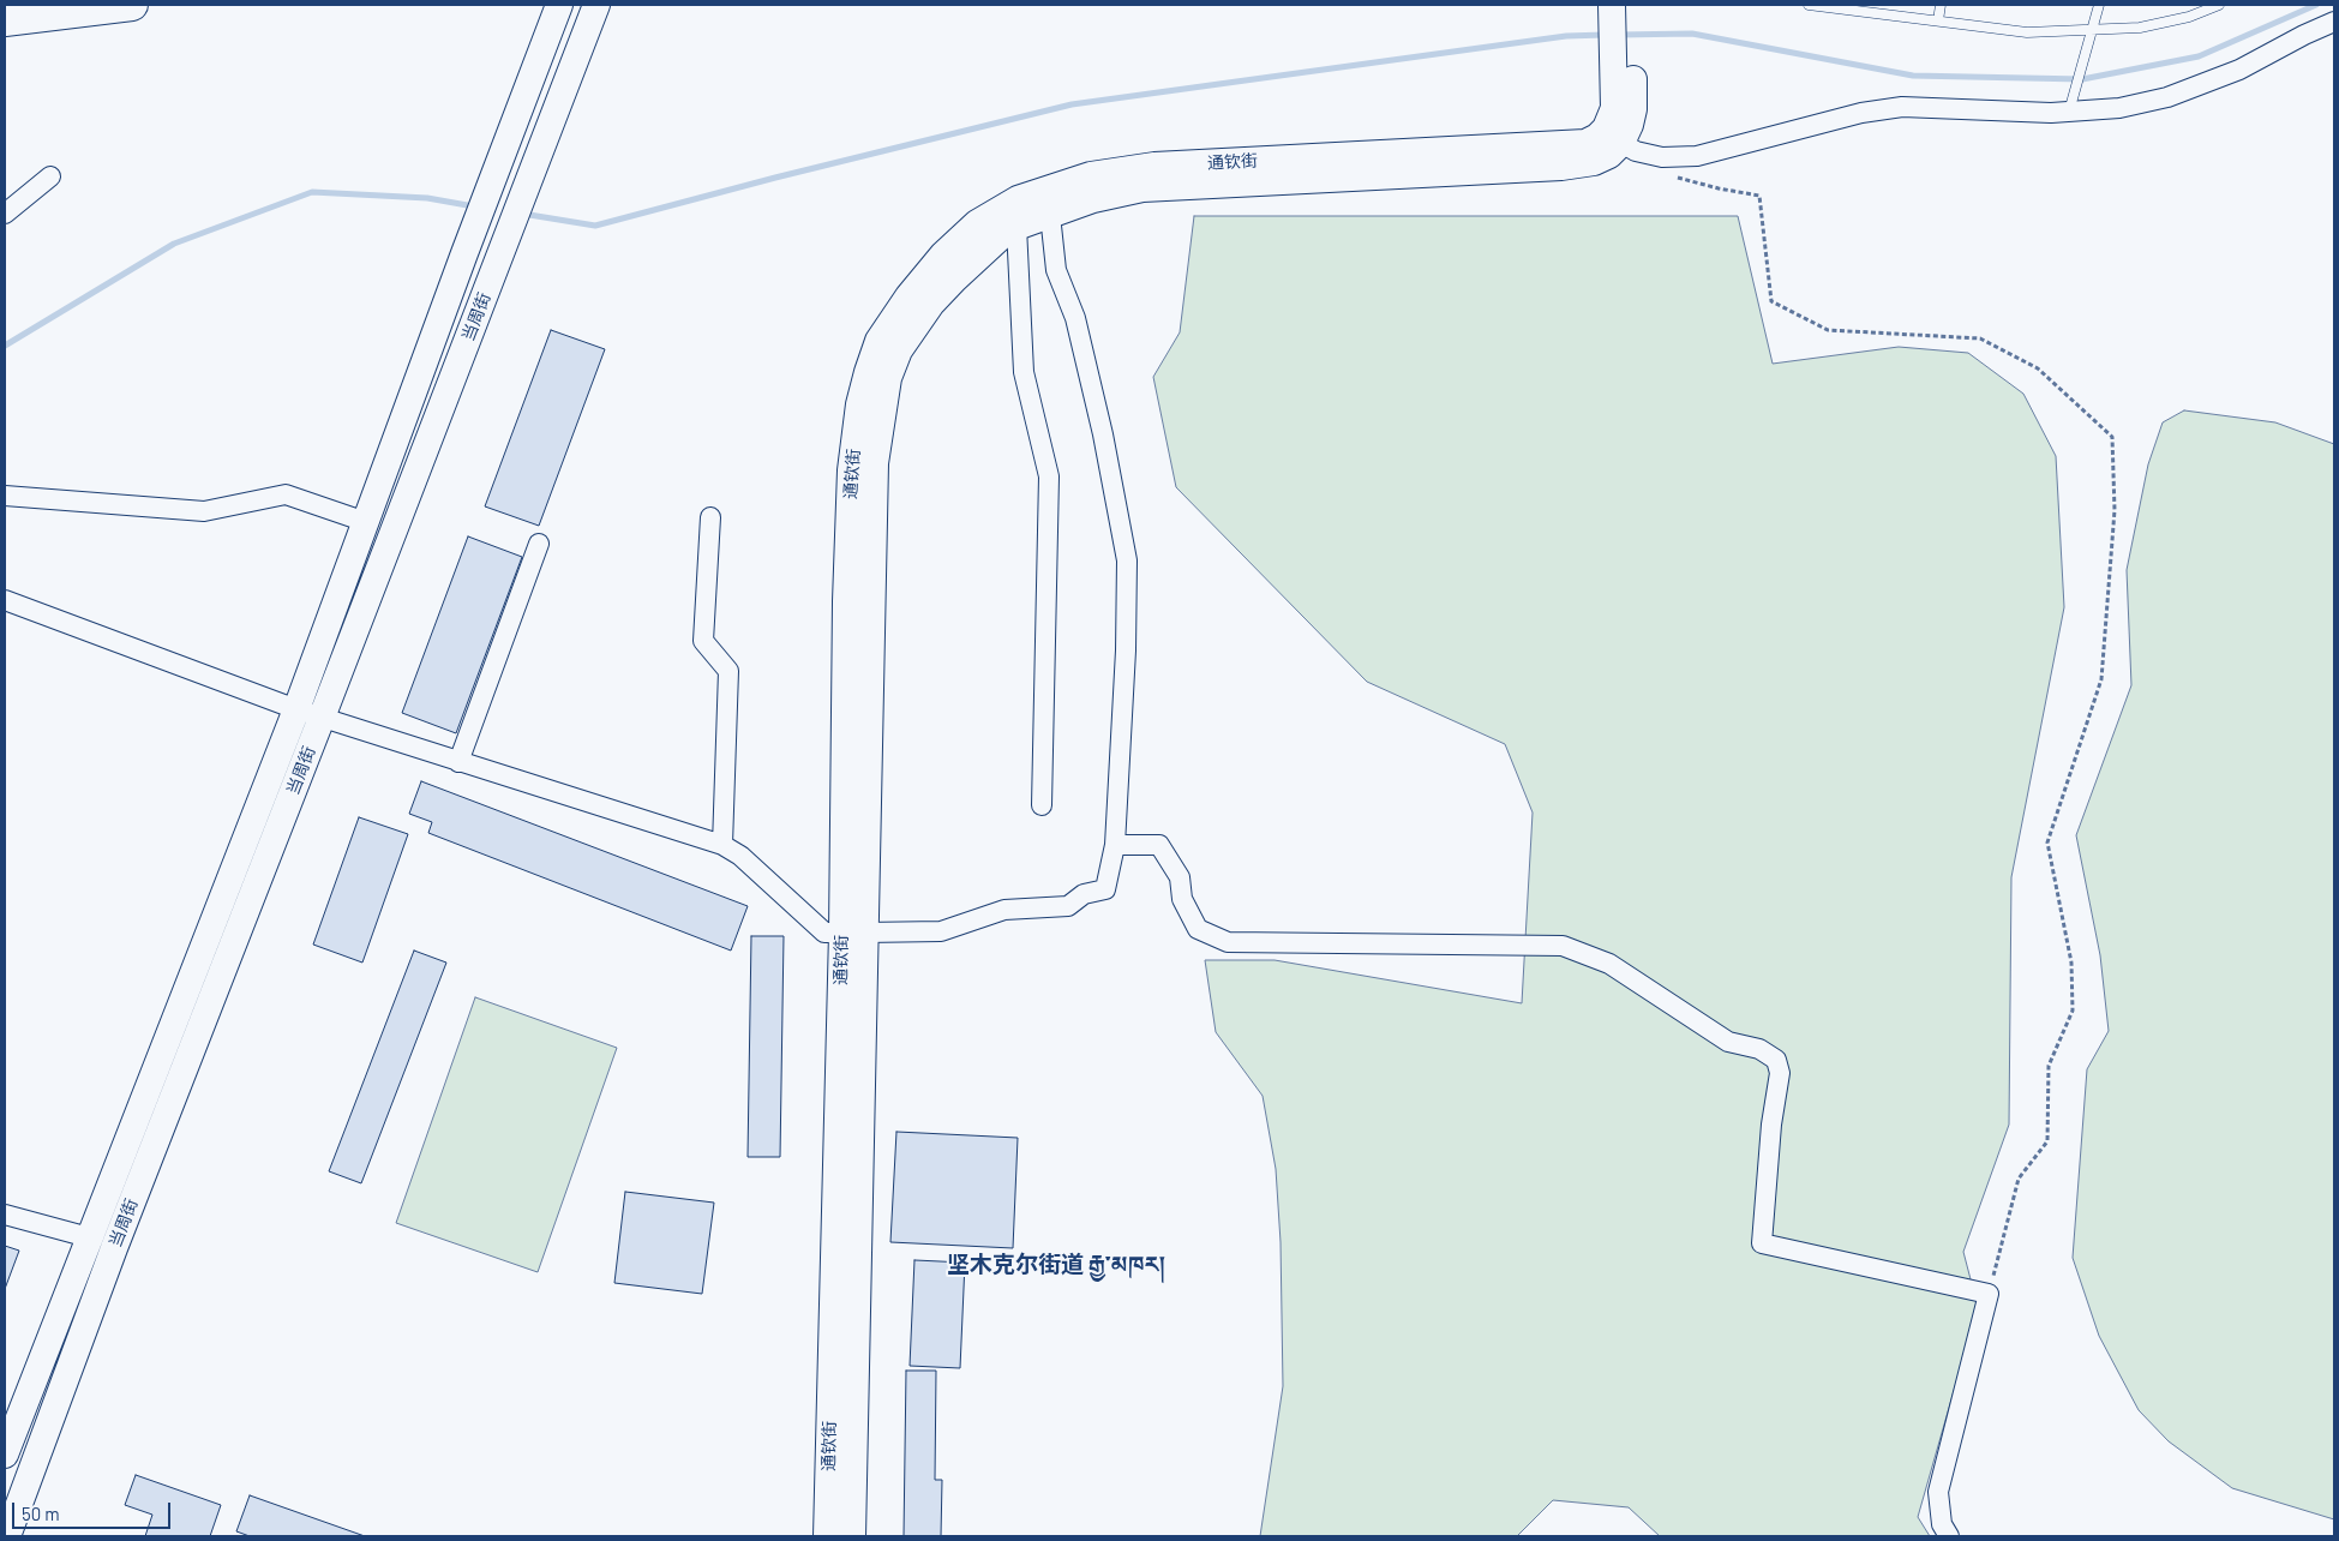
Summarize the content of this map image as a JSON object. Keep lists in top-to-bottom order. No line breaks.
{"streets":{"main road":["通钦街","当周街"]},"districts":["坚木克尔街道 རྒྱ་མཁར།"],"scale_bar":"50 m"}
